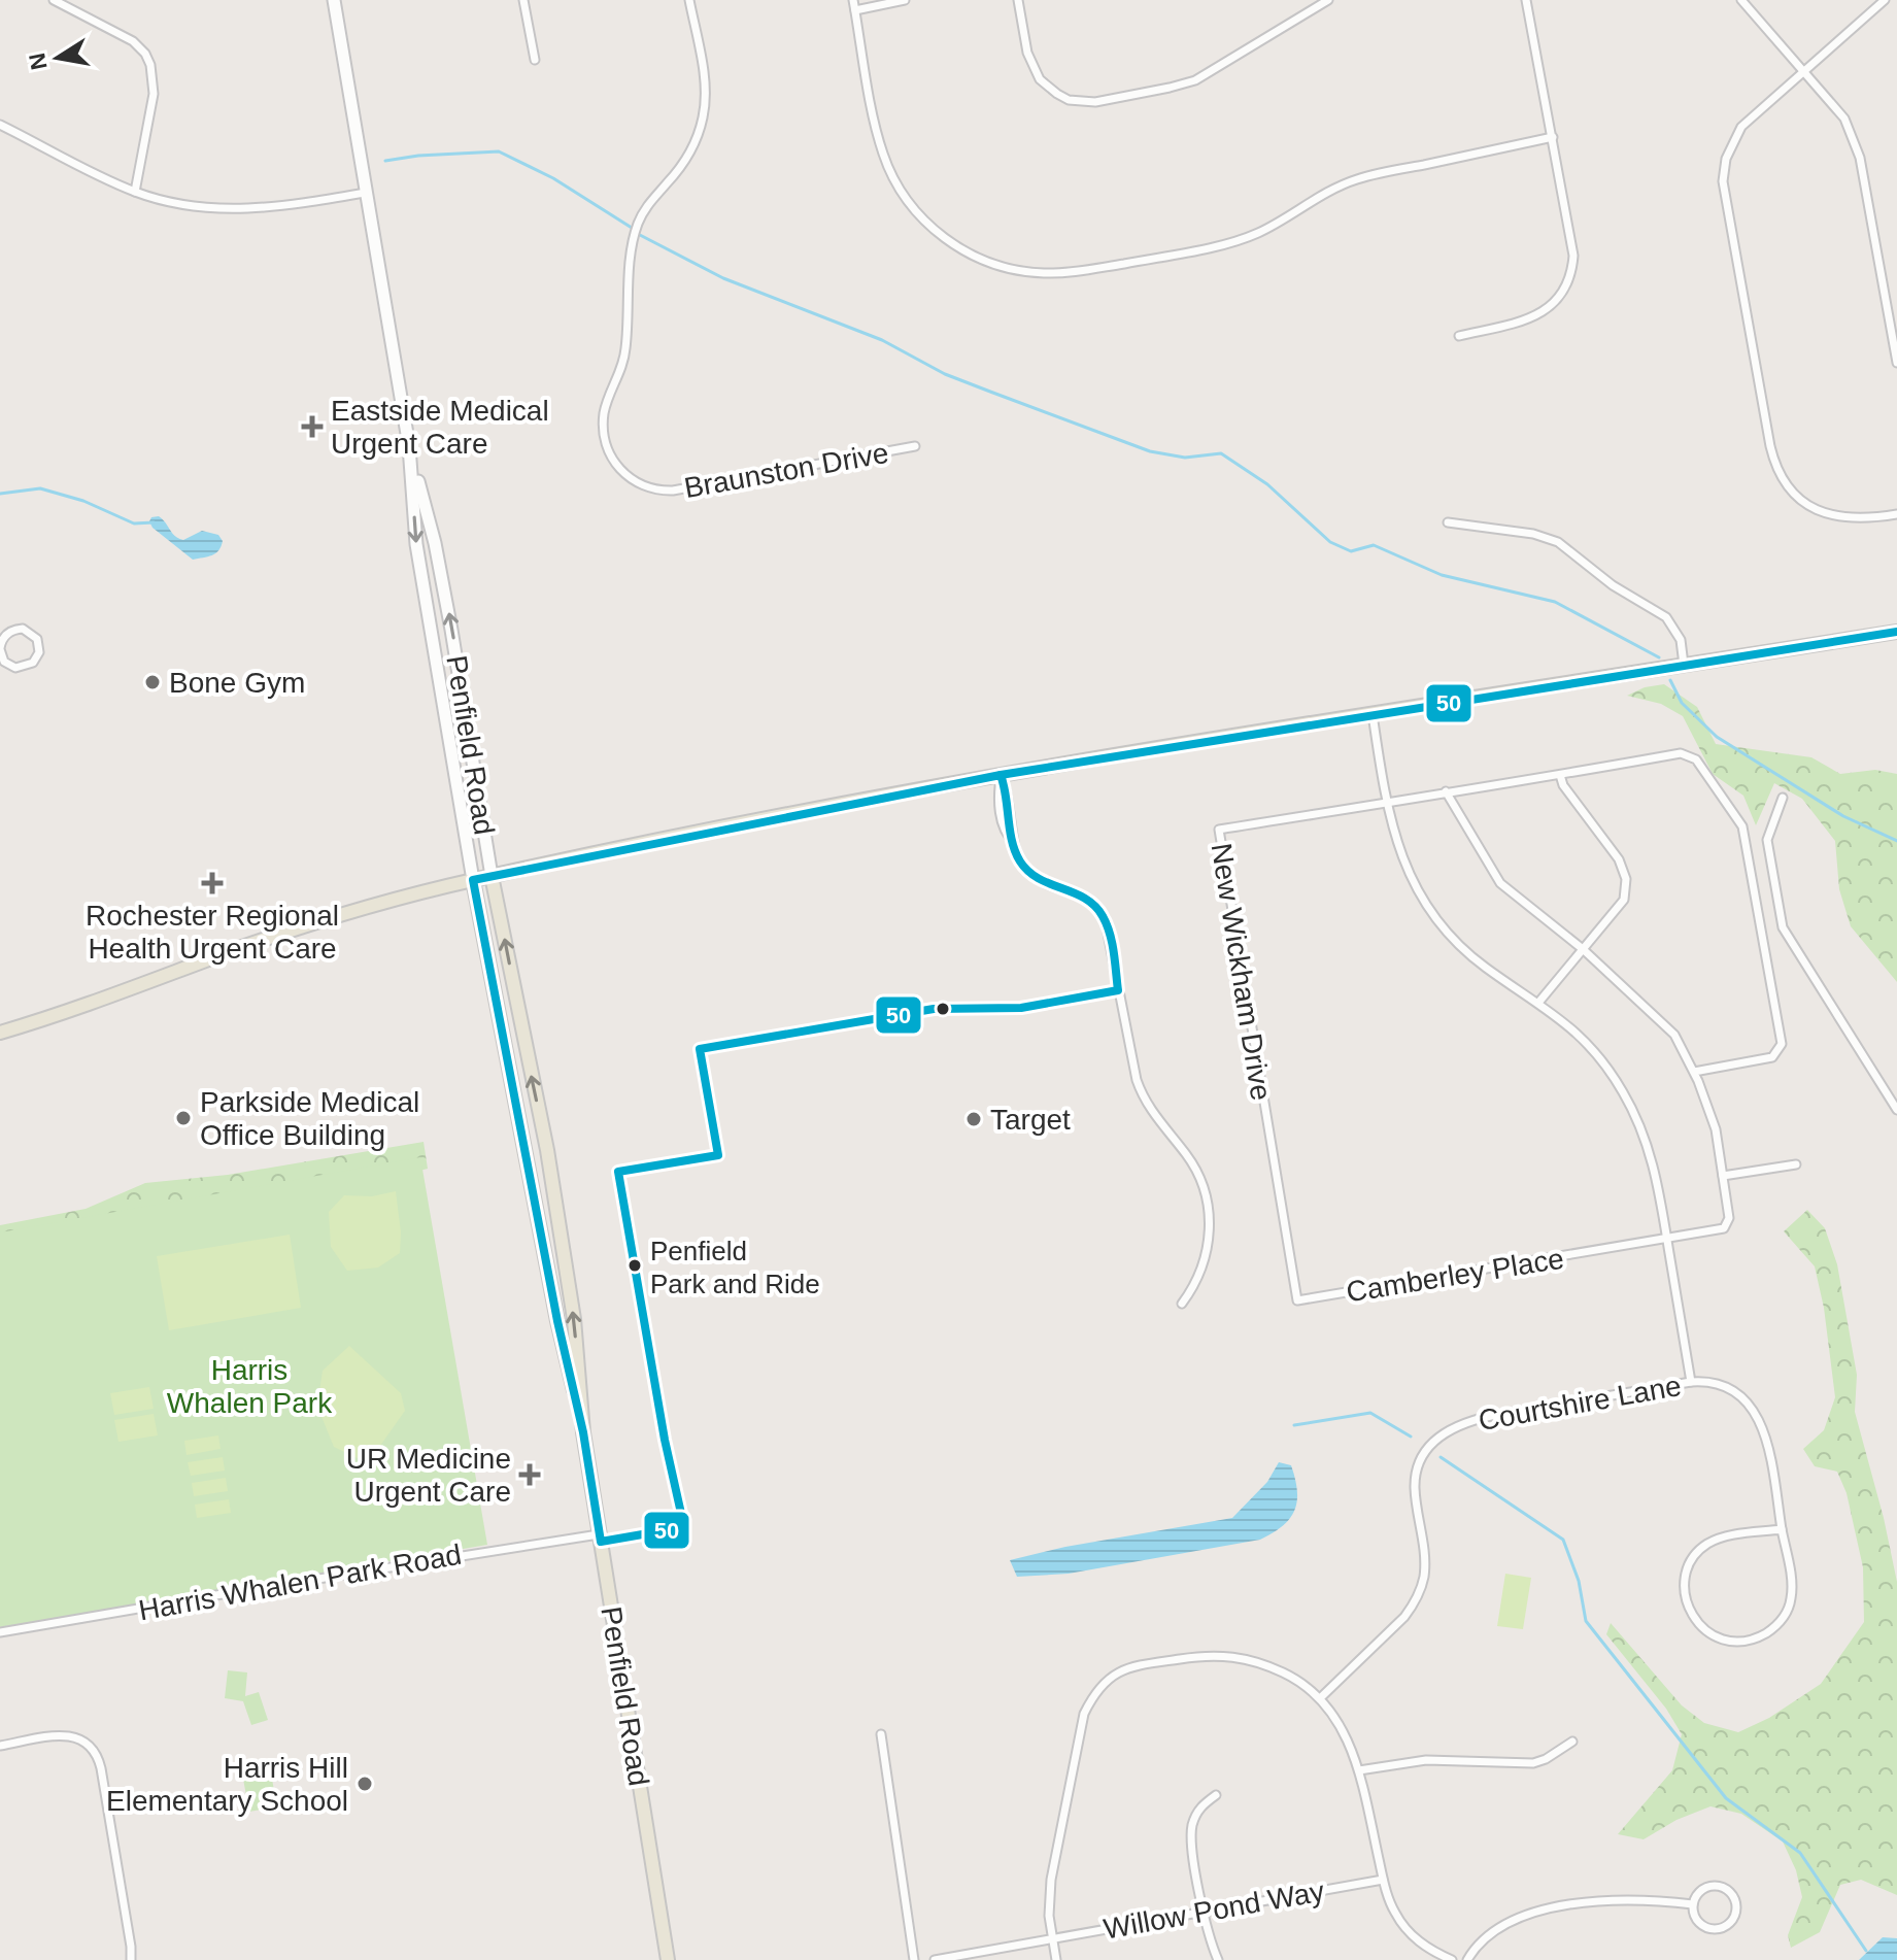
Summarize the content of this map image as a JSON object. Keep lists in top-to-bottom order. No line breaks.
{"streets":{"main road":["Penfield Road"],"street":["Braunston Drive","New Wickham Drive","Camberley Place","Courtshire Lane","Harris Whalen Park Road","Willow Pond Way"]},"crossings":[["Penfield Road","Harris Whalen Park Road"],["New Wickham Drive","Camberley Place"]],"parks":["Harris Whalen Park"],"places":{"health":["Eastside Medical Urgent Care","Rochester Regional Health Urgent Care","UR Medicine Urgent Care"],"other":["Bone Gym","Parkside Medical Office Building","Target","Penfield Park and Ride","Harris Hill Elementary School"]},"lines":["transit line 50"],"north":"left"}
